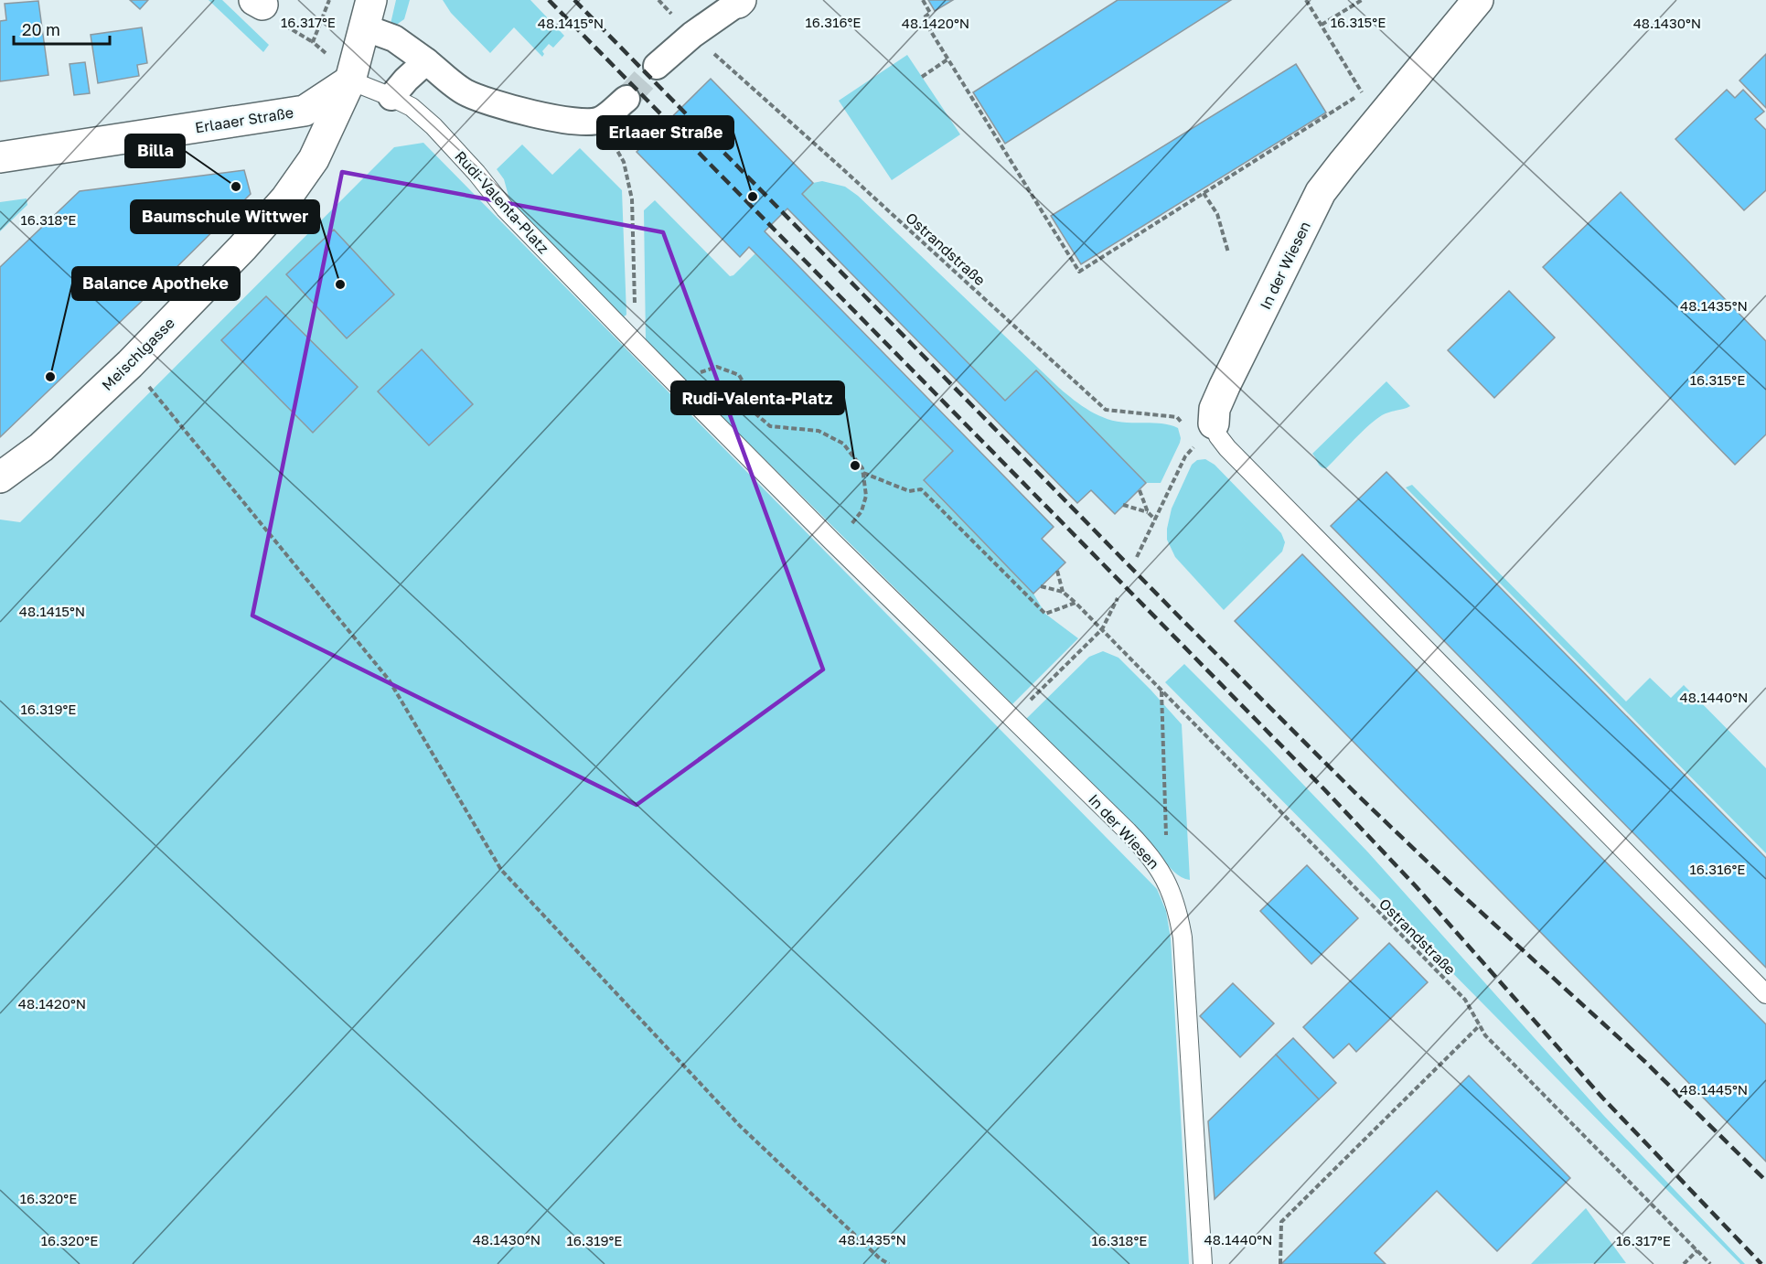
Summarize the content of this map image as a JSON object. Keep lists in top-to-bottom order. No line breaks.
{"streets":{"street":["Erlaaer Straße","In der Wiesen","Meischlgasse"],"lane":["Rudi-Valenta-Platz"],"path":["Ostrandstraße"]},"crossings":[["Erlaaer Straße","Rudi-Valenta-Platz"],["Erlaaer Straße","Meischlgasse"],["Rudi-Valenta-Platz","In der Wiesen"],["Rudi-Valenta-Platz","Meischlgasse"],["Ostrandstraße","In der Wiesen"]],"places":["Billa","Erlaaer Straße","Baumschule Wittwer","Balance Apotheke","Rudi-Valenta-Platz"],"scale_bar":"20 m","coordinates":["16.316°E","16.315°E","16.317°E","48.1415°N","48.1420°N","48.1430°N","16.318°E","48.1435°N","48.1440°N","16.319°E","48.1445°N","16.320°E"]}
